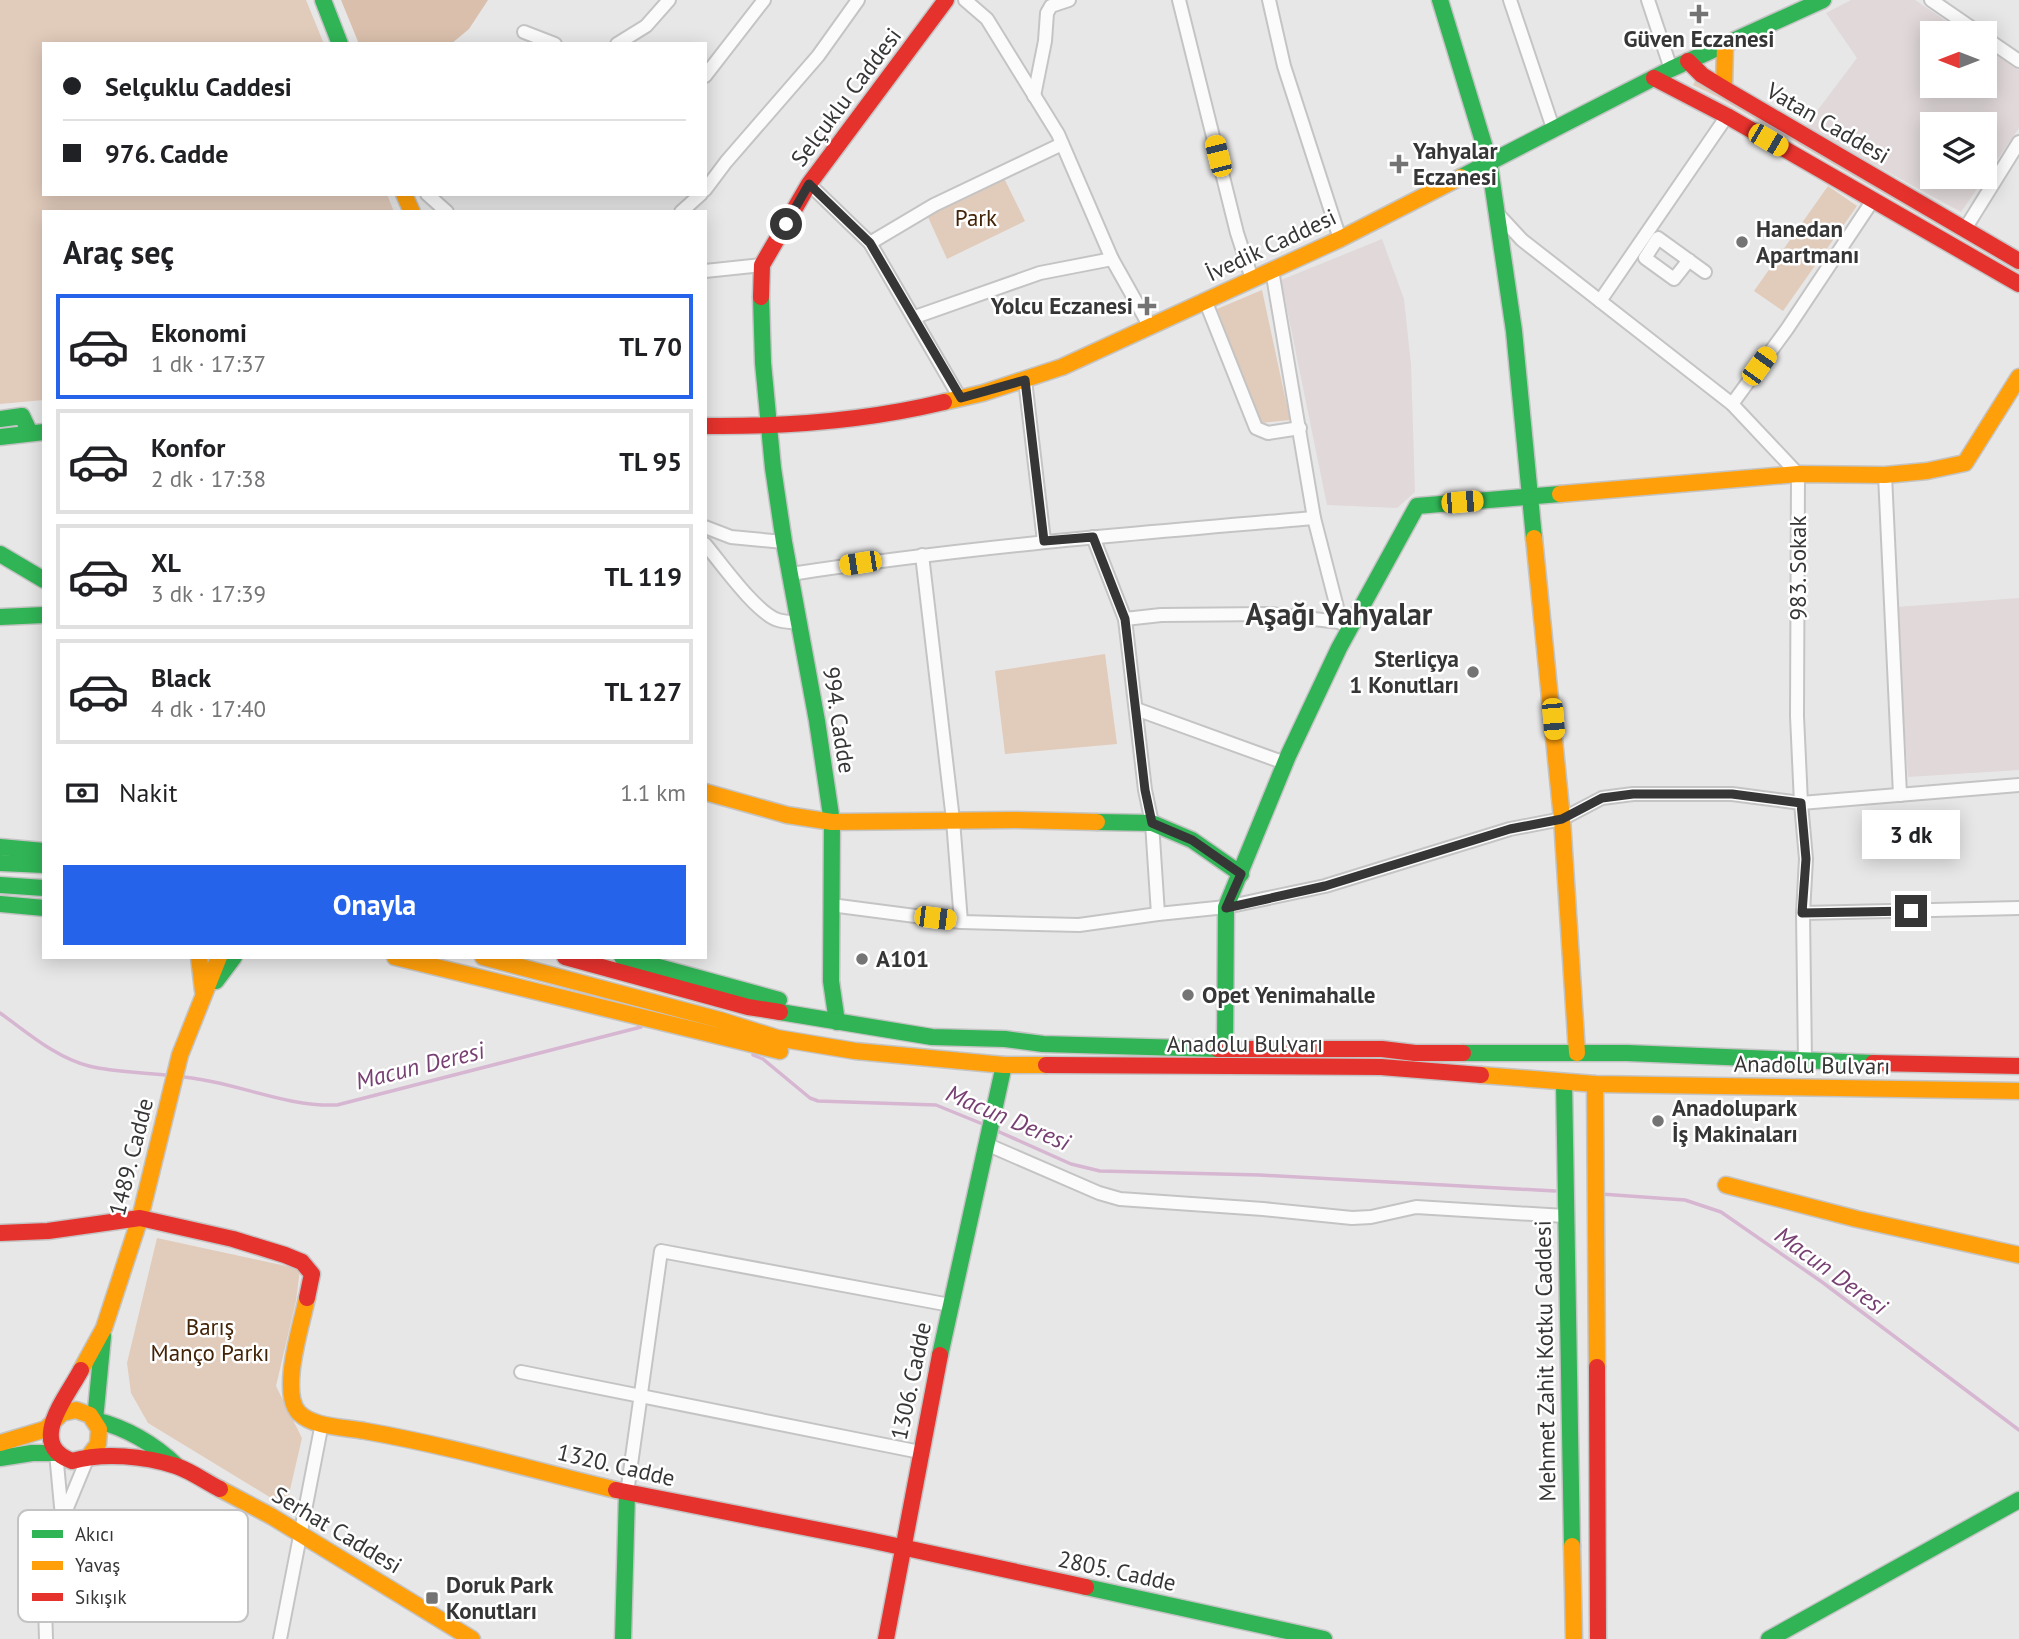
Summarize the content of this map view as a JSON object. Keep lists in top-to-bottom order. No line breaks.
{"streets":{"main road":["Selçuklu Caddesi","Vatan Caddesi","İvedik Caddesi","994. Cadde","Anadolu Bulvarı","1489. Cadde","Mehmet Zahit Kotku Caddesi","1306. Cadde","1320. Cadde","Serhat Caddesi","2805. Cadde"],"street":["983. Sokak"]},"crossings":[["Vatan Caddesi","İvedik Caddesi"],["İvedik Caddesi","994. Cadde"],["983. Sokak","Anadolu Bulvarı"],["994. Cadde","Anadolu Bulvarı"],["Anadolu Bulvarı","Mehmet Zahit Kotku Caddesi"],["Anadolu Bulvarı","1306. Cadde"],["1306. Cadde","1320. Cadde"],["1306. Cadde","2805. Cadde"],["1320. Cadde","2805. Cadde"]],"districts":["Aşağı Yahyalar"],"water":["Macun Deresi"],"parks":["Park","Barış Manço Parkı"],"places":{"health":["Güven Eczanesi","Yahyalar Eczanesi","Yolcu Eczanesi"],"other":["Hanedan Apartmanı","Sterliçya 1 Konutları","A101","Opet Yenimahalle","Anadolupark İş Makinaları"],"transit":["Doruk Park Konutları"]},"legend":["Akıcı","Yavaş","Sıkışık"],"north":"left","page":{"banner":["Selçuklu Caddesi","976. Cadde"],"heading":"Araç seç","list":[{"name":"Ekonomi","note":"1 dk · 17:37","value":"TL 70"},{"name":"Konfor","note":"2 dk · 17:38","value":"TL 95"},{"name":"XL","note":"3 dk · 17:39","value":"TL 119"},{"name":"Black","note":"4 dk · 17:40","value":"TL 127"}],"pay":["Nakit","1.1 km"],"bubble":"3 dk","buttons":"Onayla"}}
